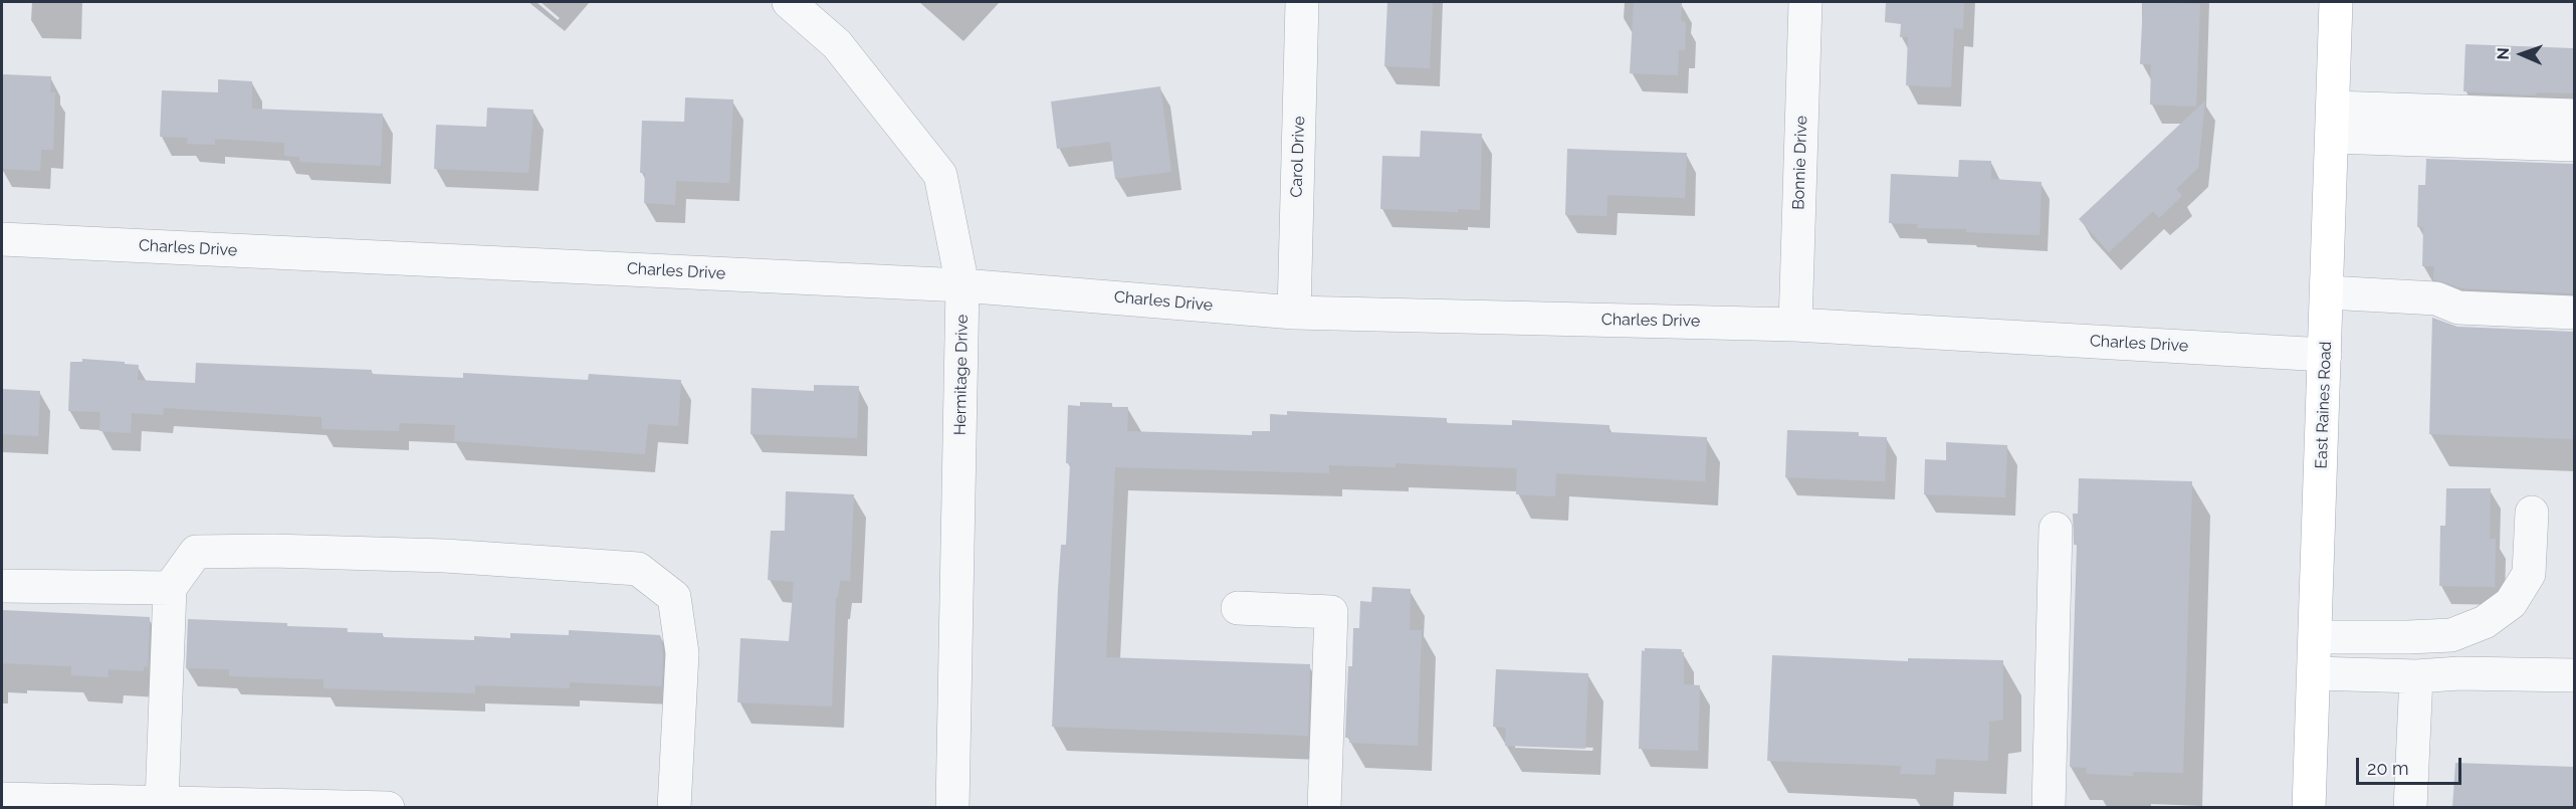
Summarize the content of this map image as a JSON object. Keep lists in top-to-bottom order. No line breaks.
{"streets":{"main road":["East Raines Road"],"street":["Carol Drive","Bonnie Drive","Charles Drive","Hermitage Drive"]},"crossings":[["Carol Drive","Charles Drive"],["Bonnie Drive","Charles Drive"],["Charles Drive","Hermitage Drive"],["Charles Drive","East Raines Road"]],"scale_bar":"20 m","north":"left"}
